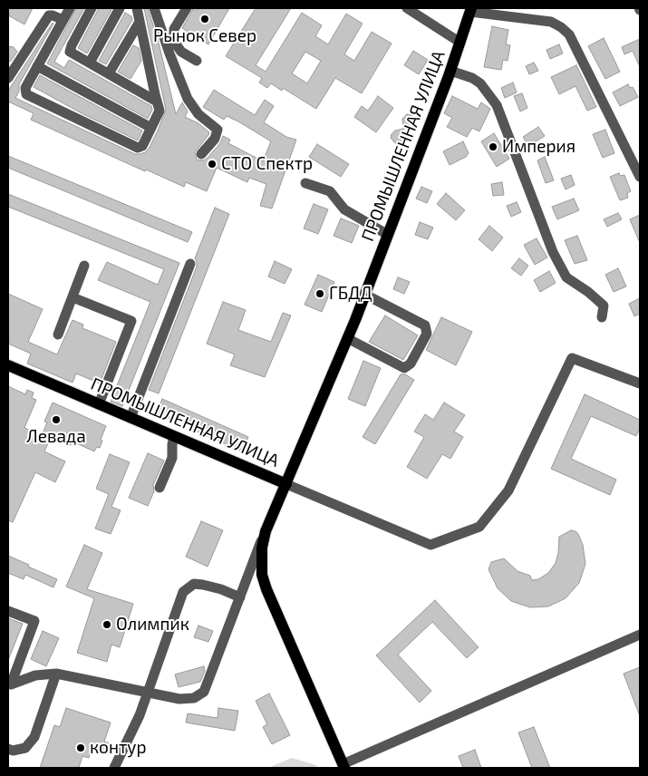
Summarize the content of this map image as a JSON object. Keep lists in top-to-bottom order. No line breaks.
{"streets":{"main road":["ПРОМЫШЛЕННАЯ УЛИЦА"]},"places":["Рынок Север","Империя","СТО Спектр","ГБДД","Левада","Олимпик","контур"]}
